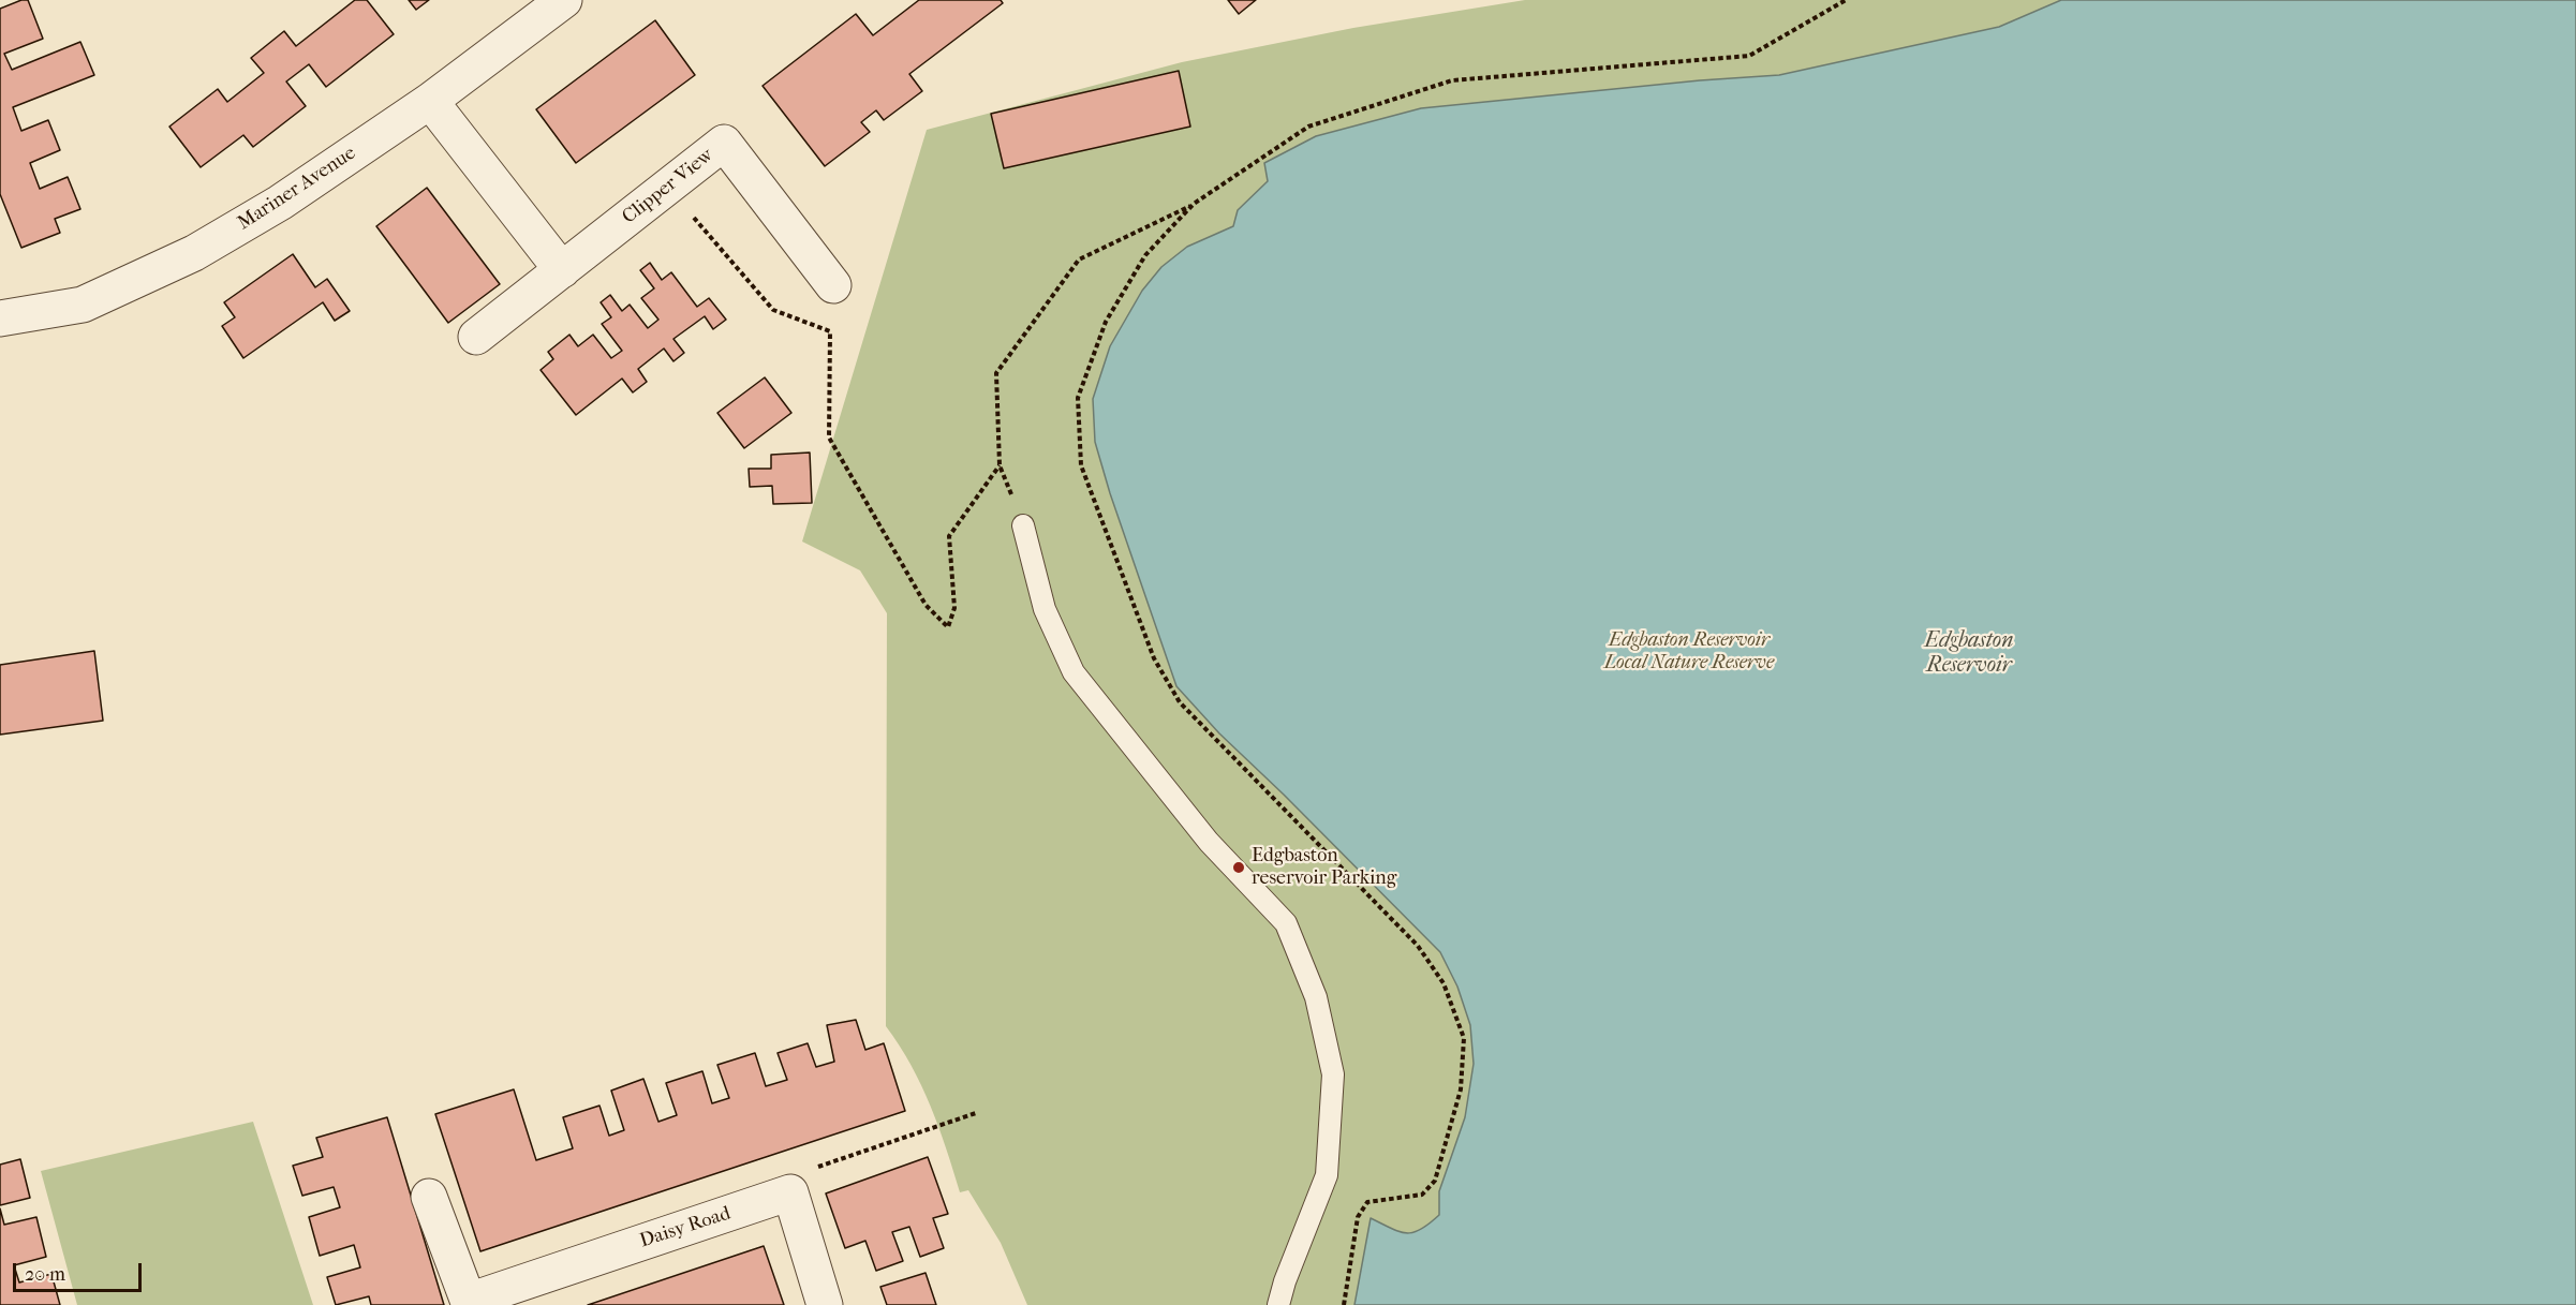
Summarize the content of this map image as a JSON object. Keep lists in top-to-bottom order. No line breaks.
{"streets":{"street":["Clipper View","Mariner Avenue","Daisy Road"]},"water":["Edgbaston Reservoir"],"parks":["Edgbaston Reservoir Local Nature Reserve"],"places":["Edgbaston reservoir Parking"],"scale_bar":"20 m"}
